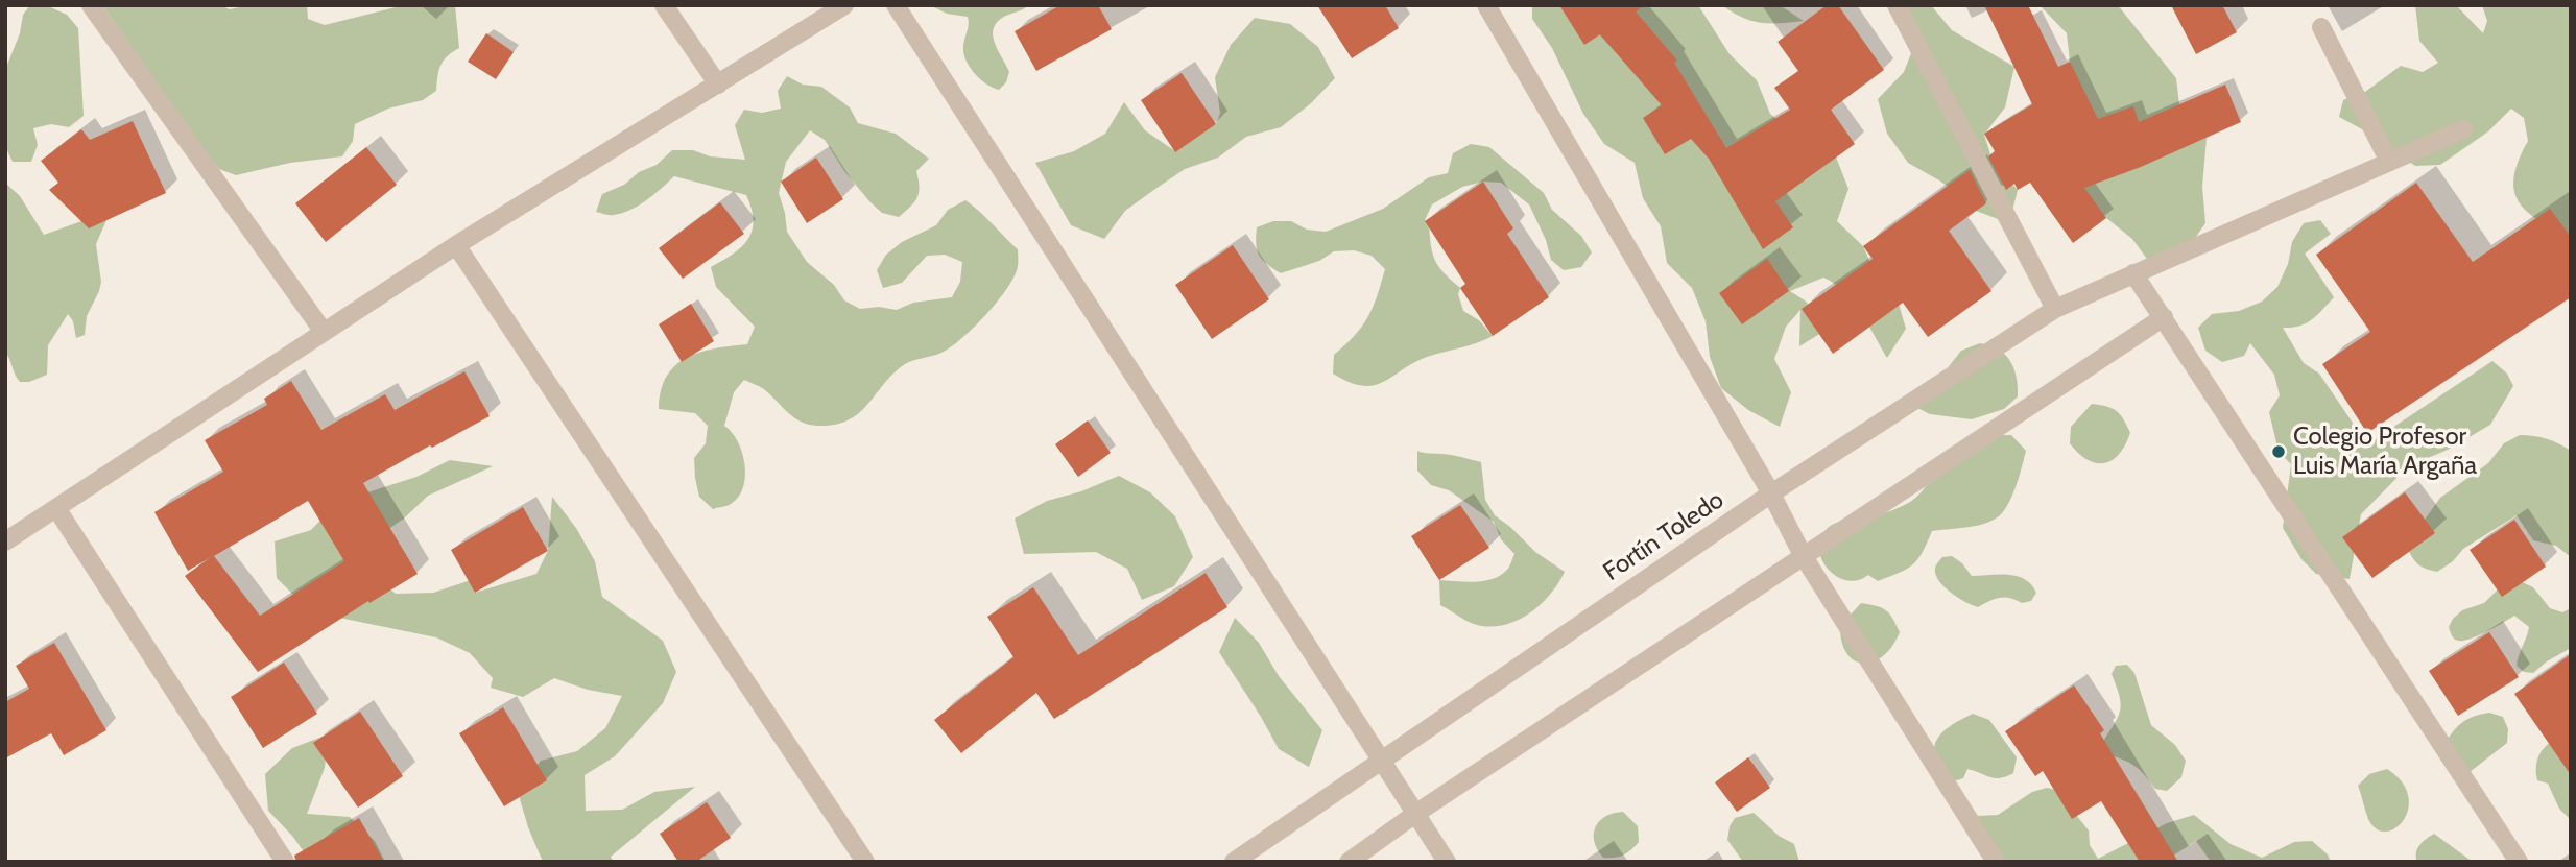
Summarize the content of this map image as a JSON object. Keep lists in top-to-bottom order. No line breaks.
{"streets":{"street":["Fortín Toledo"]},"places":["Colegio Profesor Luis María Argaña"]}
